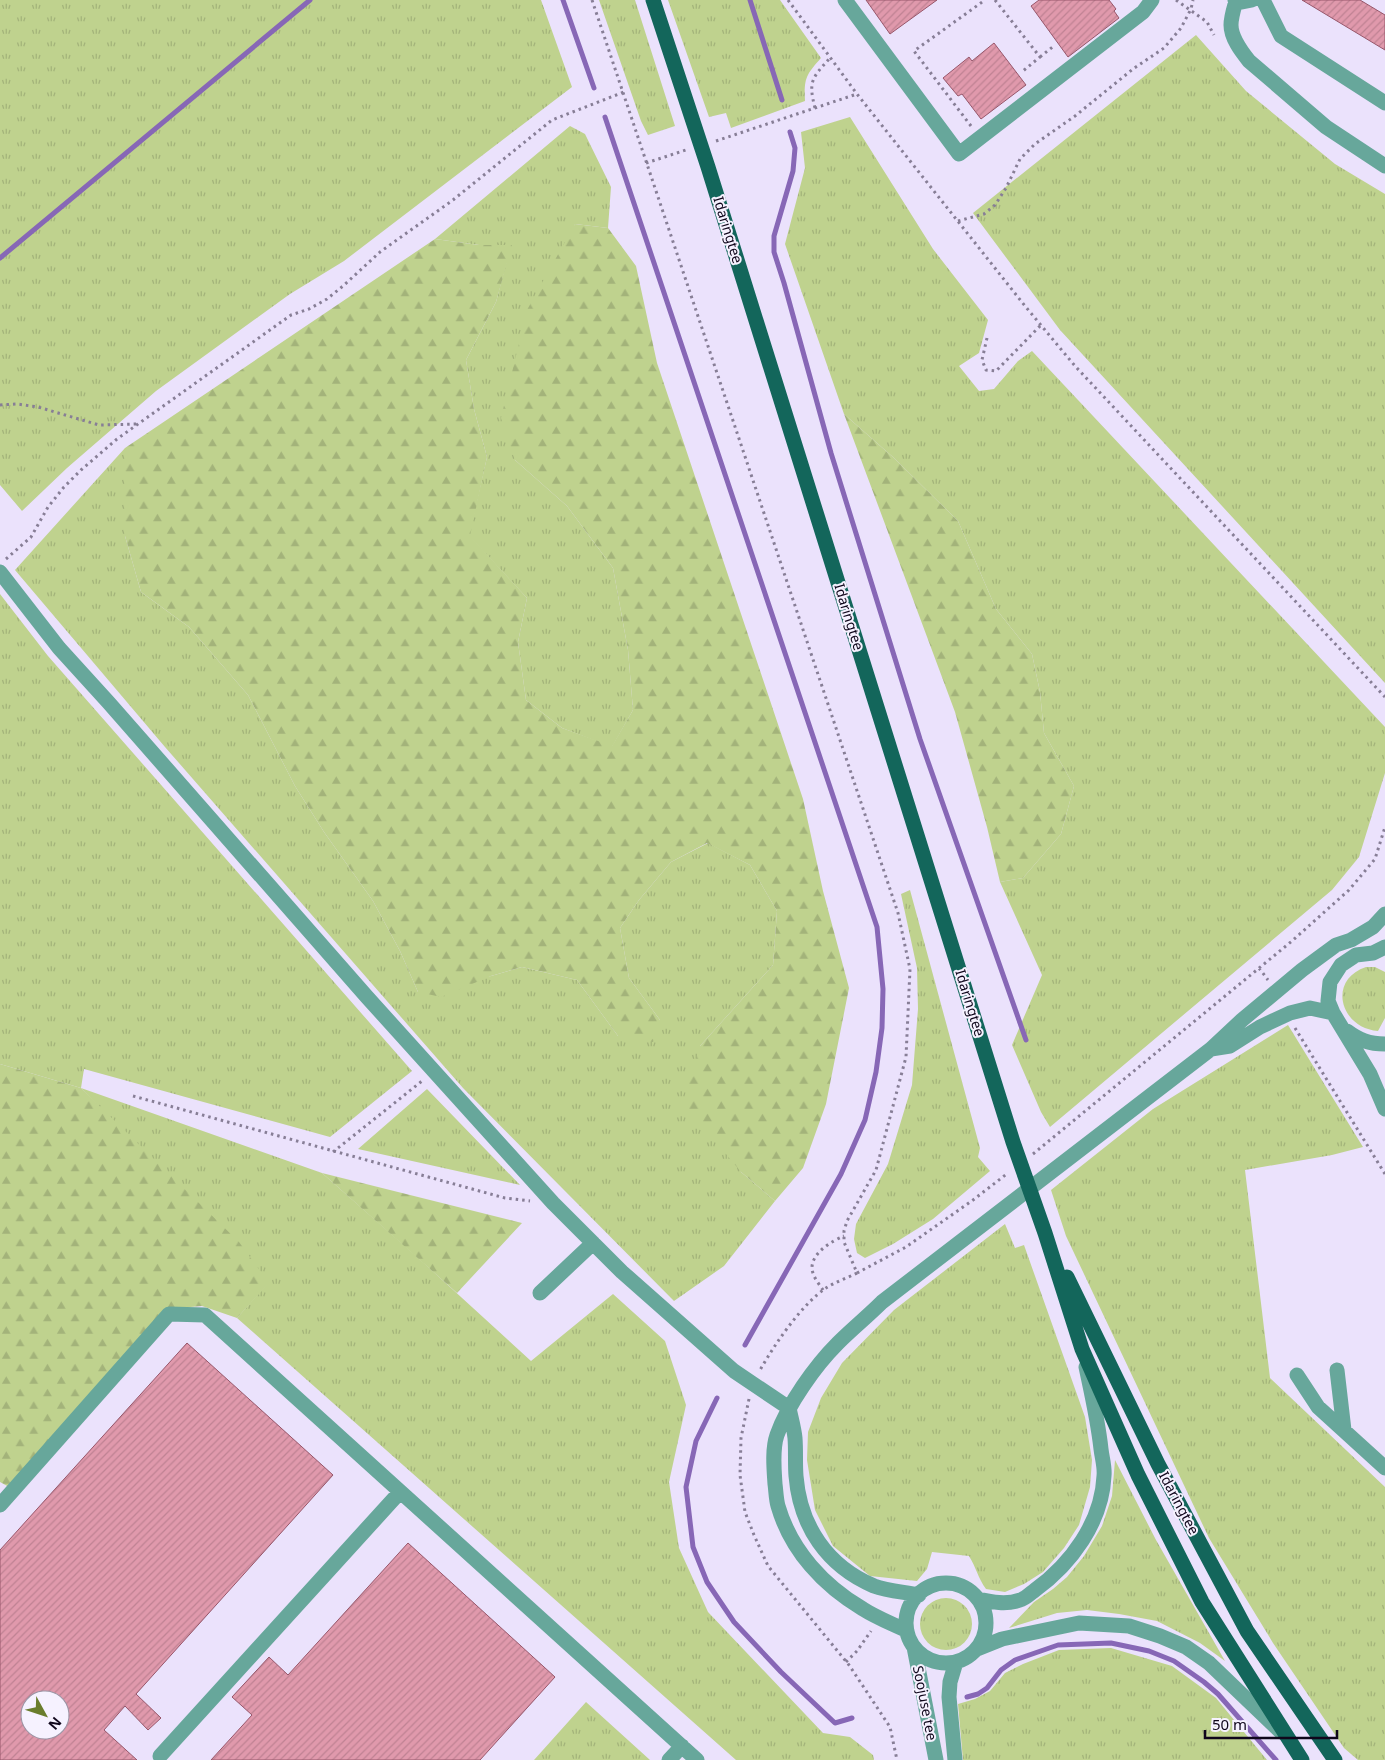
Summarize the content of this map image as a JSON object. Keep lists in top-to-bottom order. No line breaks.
{"streets":{"main road":["Idaringtee"],"street":["Soojuse tee"]},"scale_bar":"50 m","north":"bottom right"}
